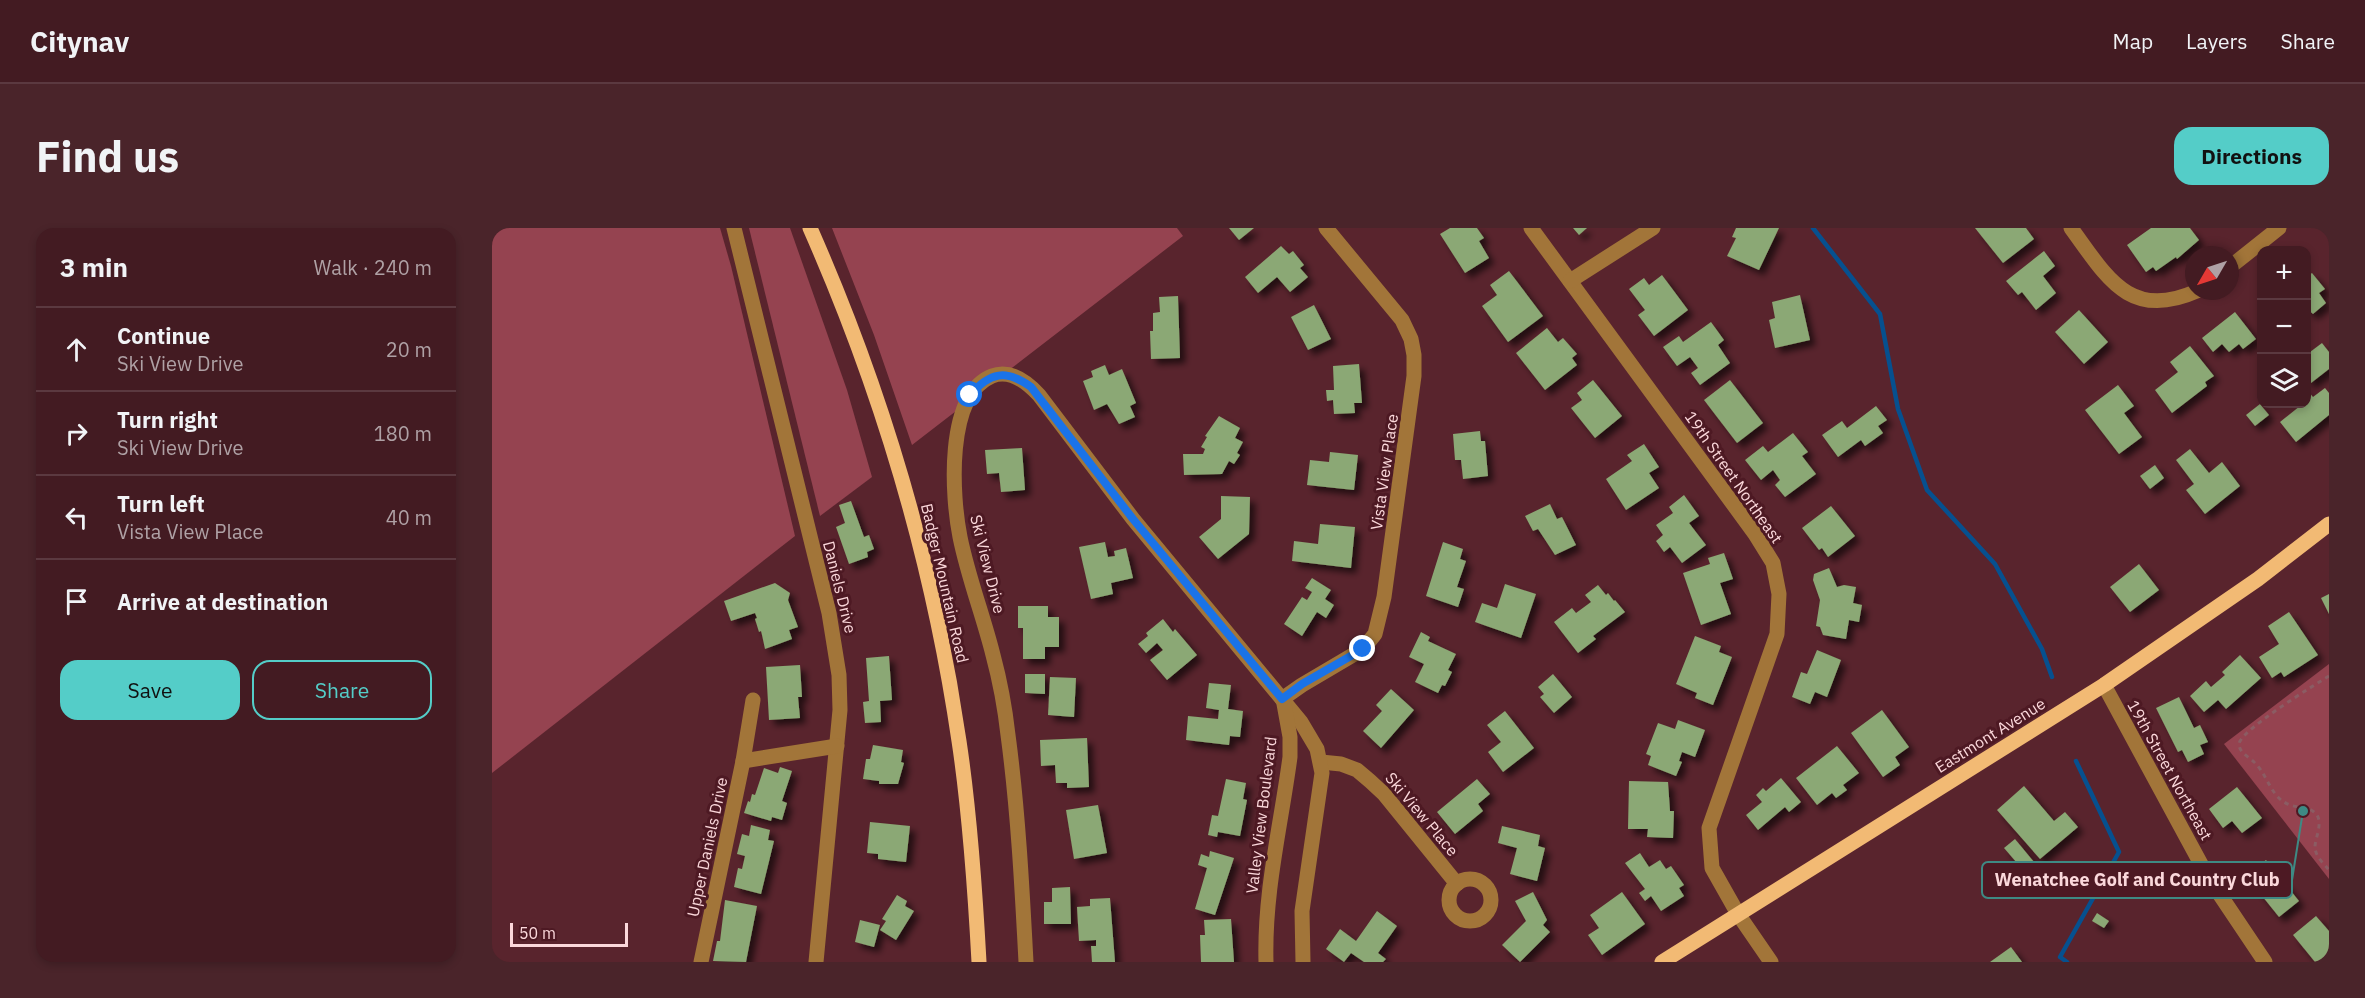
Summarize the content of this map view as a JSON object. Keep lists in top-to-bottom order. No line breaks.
{"streets":{"main road":["Badger Mountain Road","Eastmont Avenue"],"street":["Vista View Place","19th Street Northeast","Ski View Drive","Daniels Drive","Ski View Place","Valley View Boulevard","Upper Daniels Drive"]},"crossings":[["Vista View Place","Ski View Drive"],["Vista View Place","Valley View Boulevard"],["19th Street Northeast","Eastmont Avenue"],["Ski View Drive","Valley View Boulevard"],["Daniels Drive","Upper Daniels Drive"]],"places":["Wenatchee Golf and Country Club"],"scale_bar":"50 m","north":"bottom left","page":{"header":"Citynav","nav":["Map","Layers","Share"],"buttons":["Directions",["Save","Share"]],"title":"Find us","heading":["3 min","Walk · 240 m"],"map_buttons":["+","−"],"list":[["Continue","Ski View Drive","20 m"],["Turn right","Ski View Drive","180 m"],["Turn left","Vista View Place","40 m"],"Arrive at destination"],"scale":"50 m"}}
